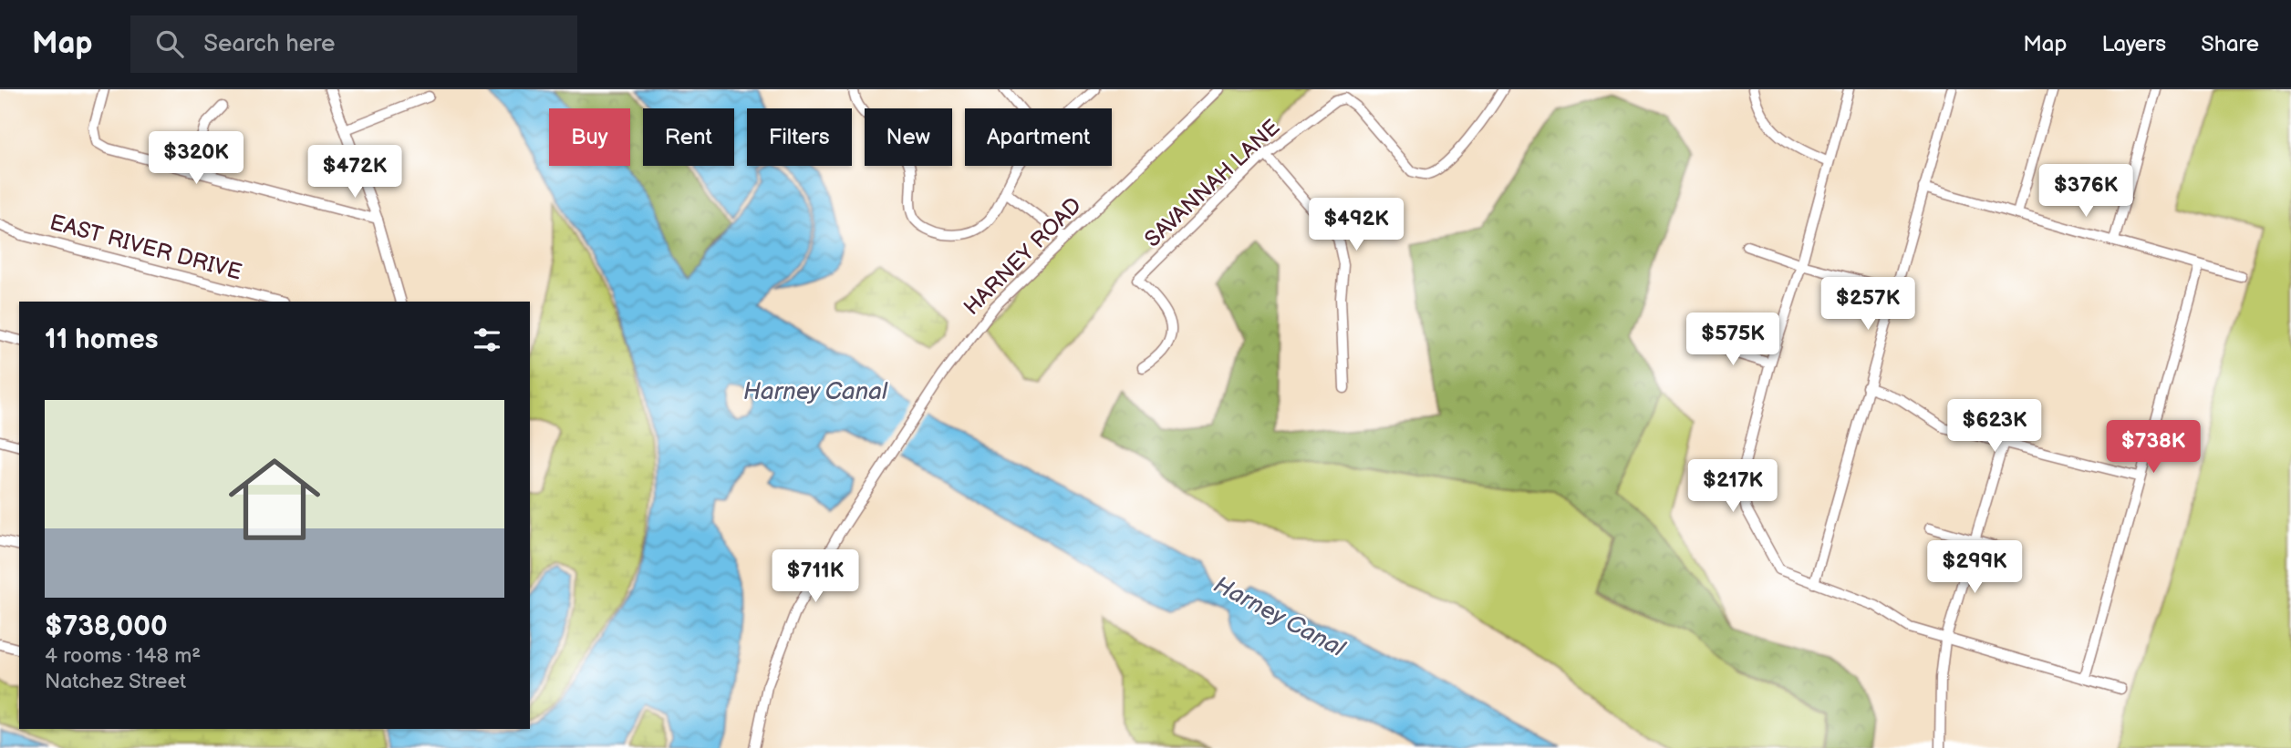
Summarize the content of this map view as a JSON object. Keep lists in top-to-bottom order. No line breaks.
{"streets":{"street":["SAVANNAH LANE","EAST RIVER DRIVE","HARNEY ROAD"]},"water":["Harney Canal"],"page":{"header":"Map","search":"Search here","nav":["Map","Layers","Share"],"chip":["Buy","Rent","Filters","New","Apartment"],"price":["$320K","$472K","$376K","$492K","$257K","$575K","$623K","$738K","$217K","$299K","$711K"],"heading":"11 homes","list":[{"name":"$738,000","note":"4 rooms · 148 m² · Natchez Street"}]}}
